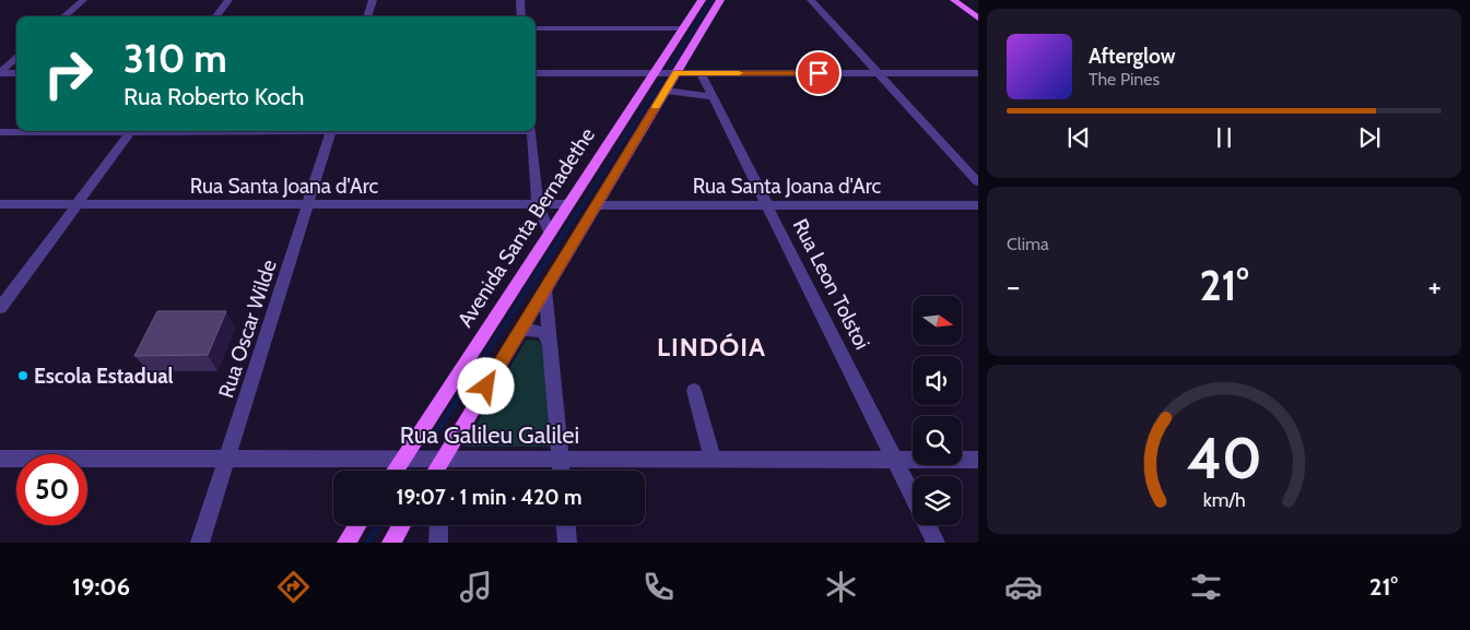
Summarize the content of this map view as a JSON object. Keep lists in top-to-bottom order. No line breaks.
{"streets":{"main road":["Avenida Santa Bernadethe"],"street":["Rua Santa Joana d'Arc","Rua Leon Tolstoi","Rua Oscar Wilde","Rua Galileu Galilei"]},"crossings":[["Rua Santa Joana d'Arc","Avenida Santa Bernadethe"],["Rua Santa Joana d'Arc","Rua Leon Tolstoi"],["Rua Santa Joana d'Arc","Rua Oscar Wilde"],["Avenida Santa Bernadethe","Rua Galileu Galilei"],["Rua Leon Tolstoi","Rua Galileu Galilei"],["Rua Oscar Wilde","Rua Galileu Galilei"]],"districts":["LINDÓIA"],"places":["Escola Estadual"],"north":"right","page":{"turn":["310 m","Rua Roberto Koch"],"song":["Afterglow","The Pines"],"tile":"Clima","heat":["−","21°","+"],"limit":"50","trip":"19:07 · 1 min · 420 m","tabs":["19:06","21°"],"gauge":["40","km/h"]}}
